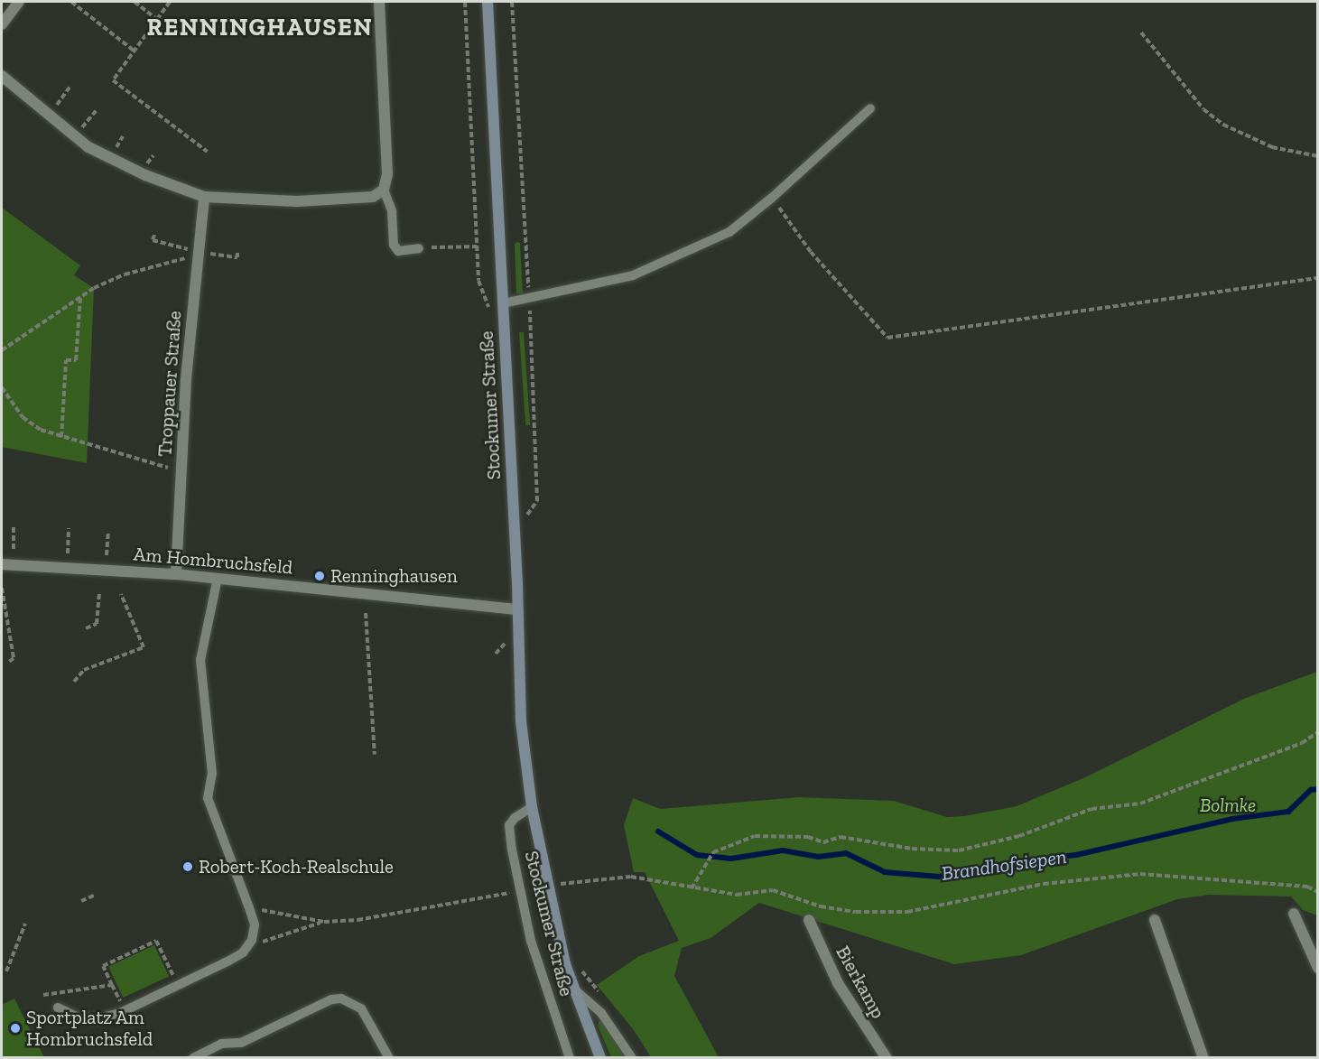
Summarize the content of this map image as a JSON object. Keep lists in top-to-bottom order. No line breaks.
{"streets":{"main road":["Stockumer Straße"],"street":["Troppauer Straße","Am Hombruchsfeld","Bierkamp"]},"crossings":[["Troppauer Straße","Am Hombruchsfeld"],["Stockumer Straße","Am Hombruchsfeld"]],"districts":["RENNINGHAUSEN"],"water":["Brandhofsiepen"],"parks":["Bolmke"],"places":["Renninghausen","Robert-Koch-Realschule","Sportplatz Am Hombruchsfeld"]}
